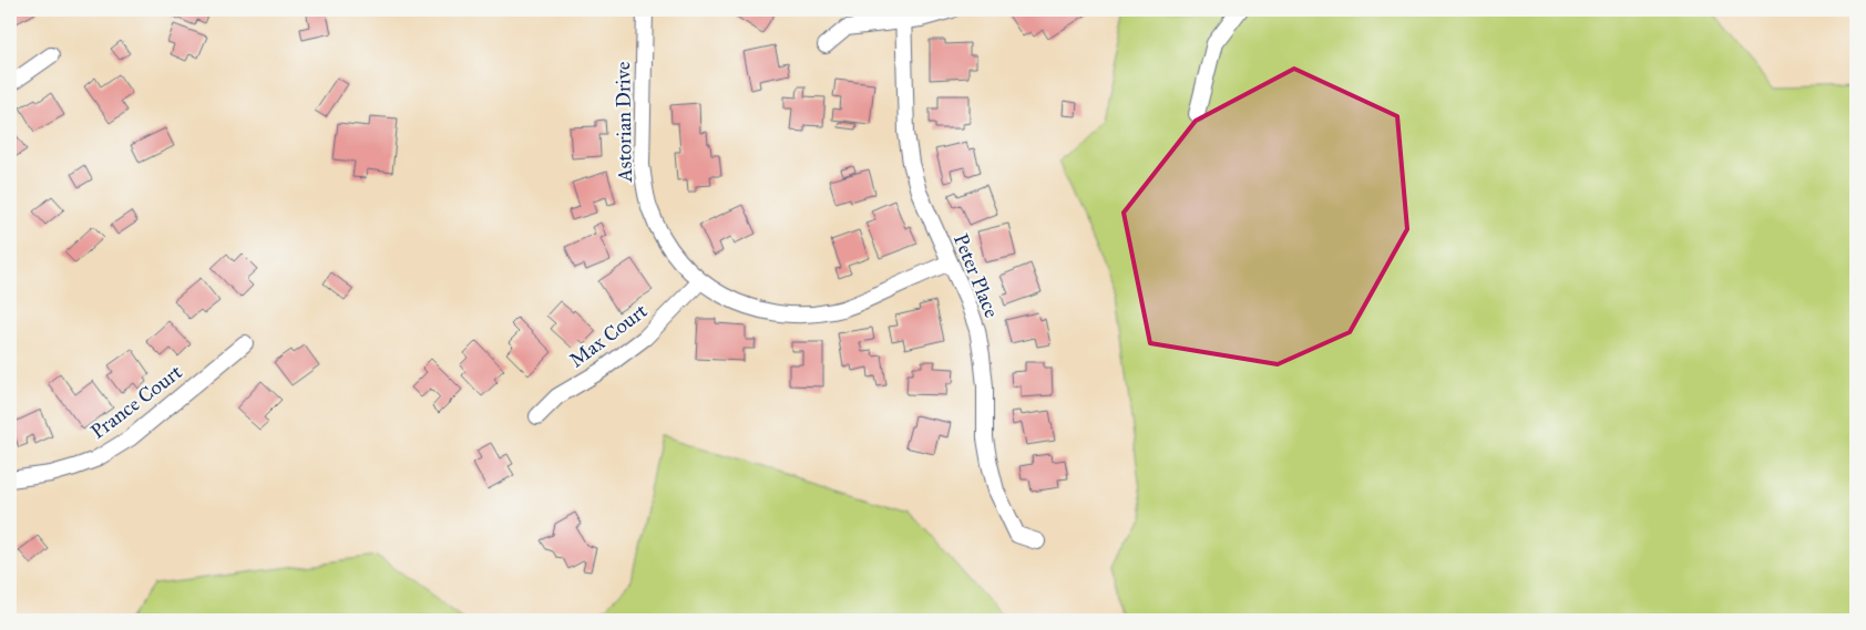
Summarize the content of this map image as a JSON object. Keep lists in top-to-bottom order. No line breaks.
{"streets":{"street":["Astorian Drive","Peter Place","Max Court","Prance Court"]},"crossings":[["Astorian Drive","Peter Place"],["Astorian Drive","Max Court"]]}
